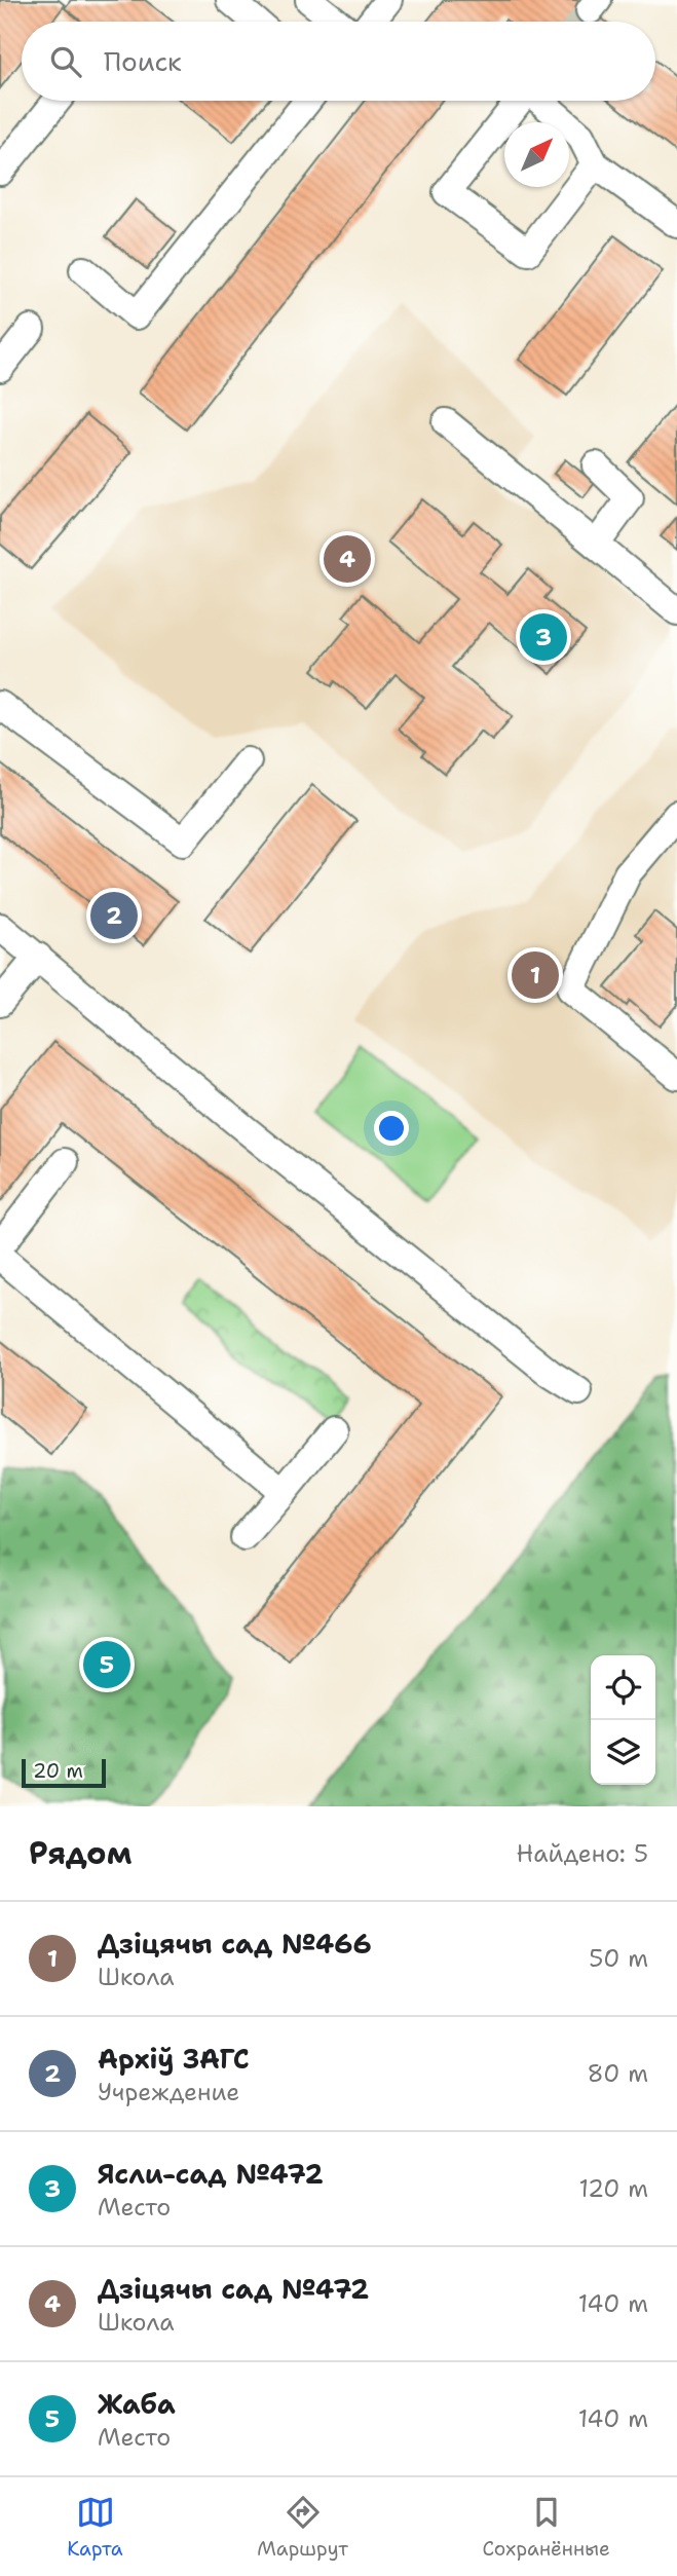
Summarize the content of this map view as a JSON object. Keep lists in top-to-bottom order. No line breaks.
{"scale_bar":"20 m","north":"top right","page":{"search":"Поиск","pins":["4","3","2","1","5"],"scale":"20 m","heading":["Рядом","Найдено: 5"],"list":[{"mark":"1","name":"Дзіцячы сад №466","note":"Школа","value":"50 m"},{"mark":"2","name":"Архіў ЗАГС","note":"Учреждение","value":"80 m"},{"mark":"3","name":"Ясли-сад №472","note":"Место","value":"120 m"},{"mark":"4","name":"Дзіцячы сад №472","note":"Школа","value":"140 m"},{"mark":"5","name":"Жаба","note":"Место","value":"140 m"}],"nav":["Карта","Маршрут","Сохранённые"]}}
